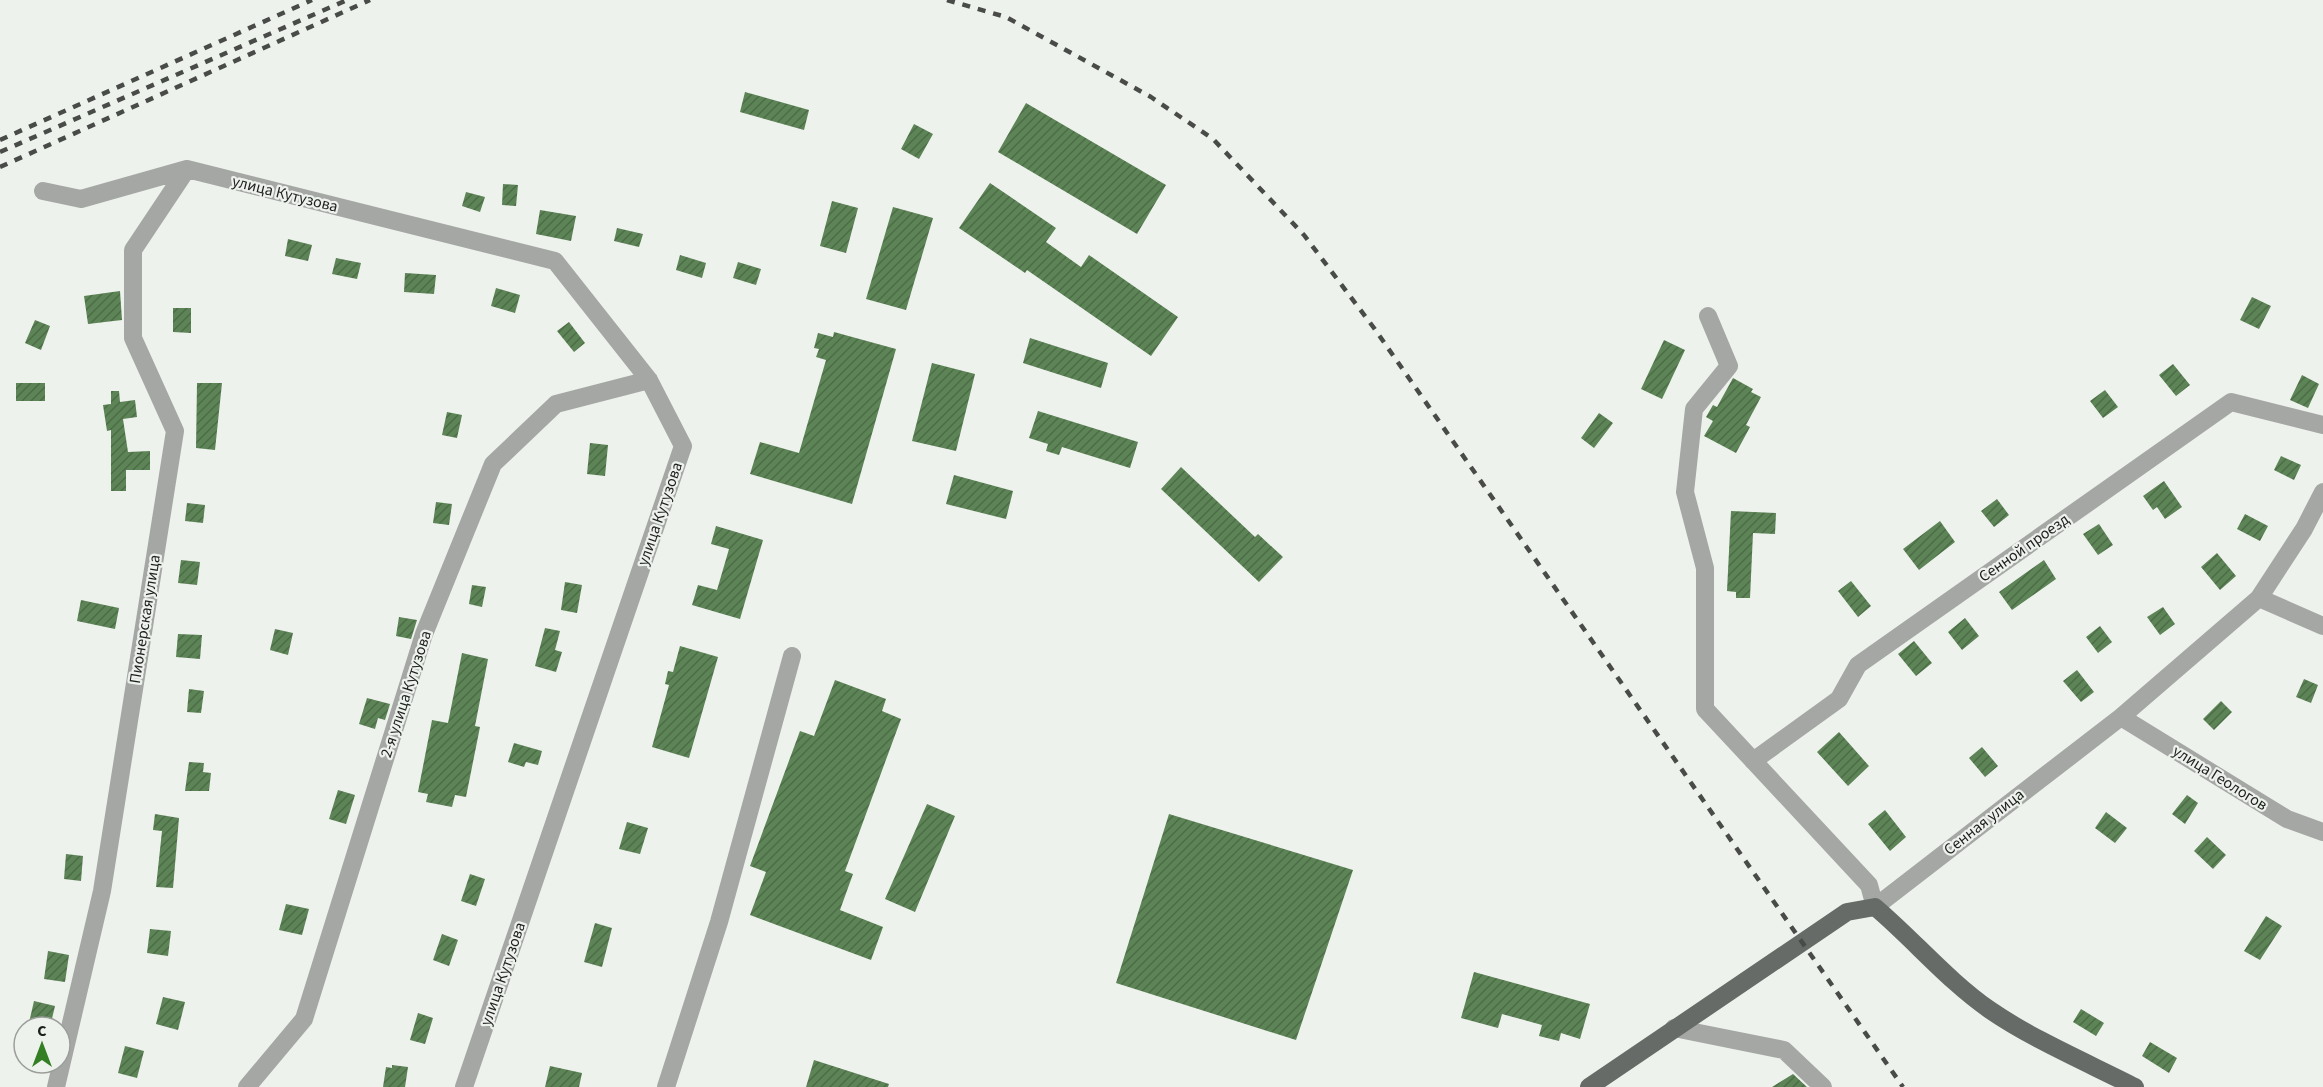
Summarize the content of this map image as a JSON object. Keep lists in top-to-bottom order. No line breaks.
{"streets":{"main road":["Сенная улица"],"street":["улица Кутузова","Сенной проезд","Пионерская улица","2-я улица Кутузова","улица Геологов"]},"crossings":[["улица Кутузова","Пионерская улица"],["улица Кутузова","2-я улица Кутузова"],["улица Геологов","Сенная улица"]],"north":"top"}
